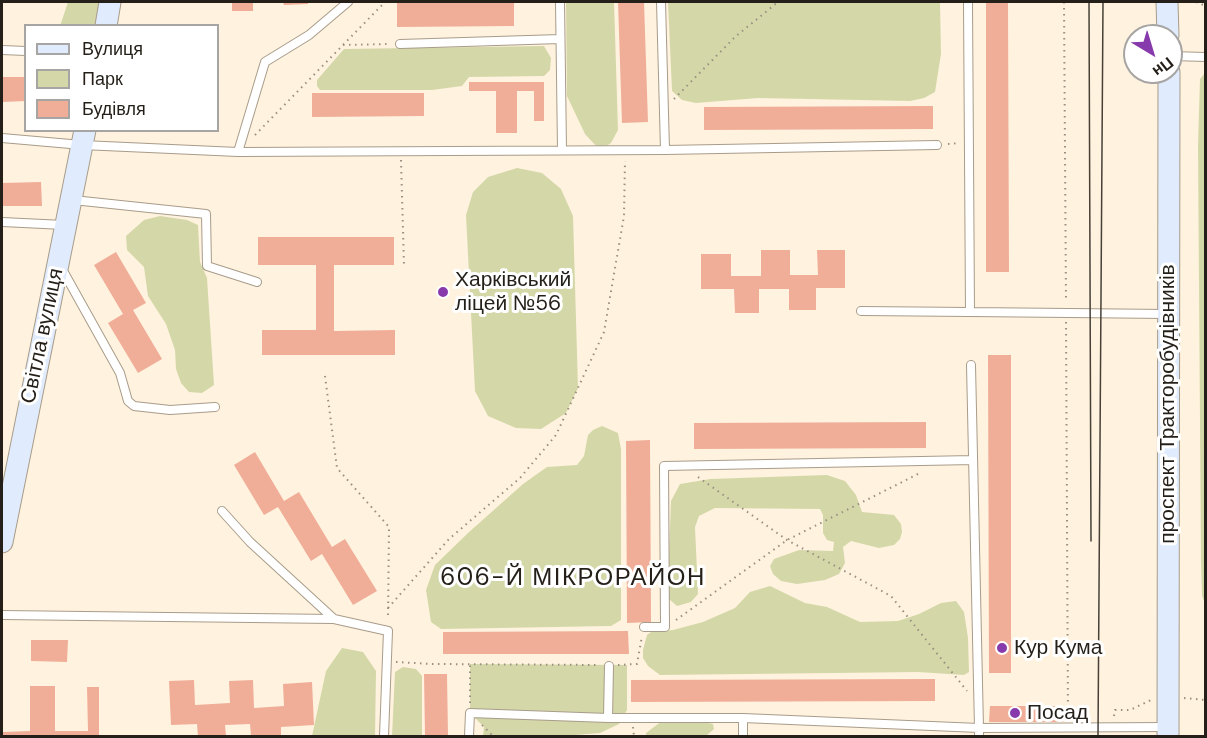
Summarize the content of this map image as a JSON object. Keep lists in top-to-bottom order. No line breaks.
{"streets":{"main road":["Світла вулиця","проспект Тракторобудівників"]},"districts":["606-Й МІКРОРАЙОН"],"places":["Харківський ліцей №56","Кур Кума","Посад"],"legend":["Вулиця","Парк","Будівля"],"north":"bottom right"}
